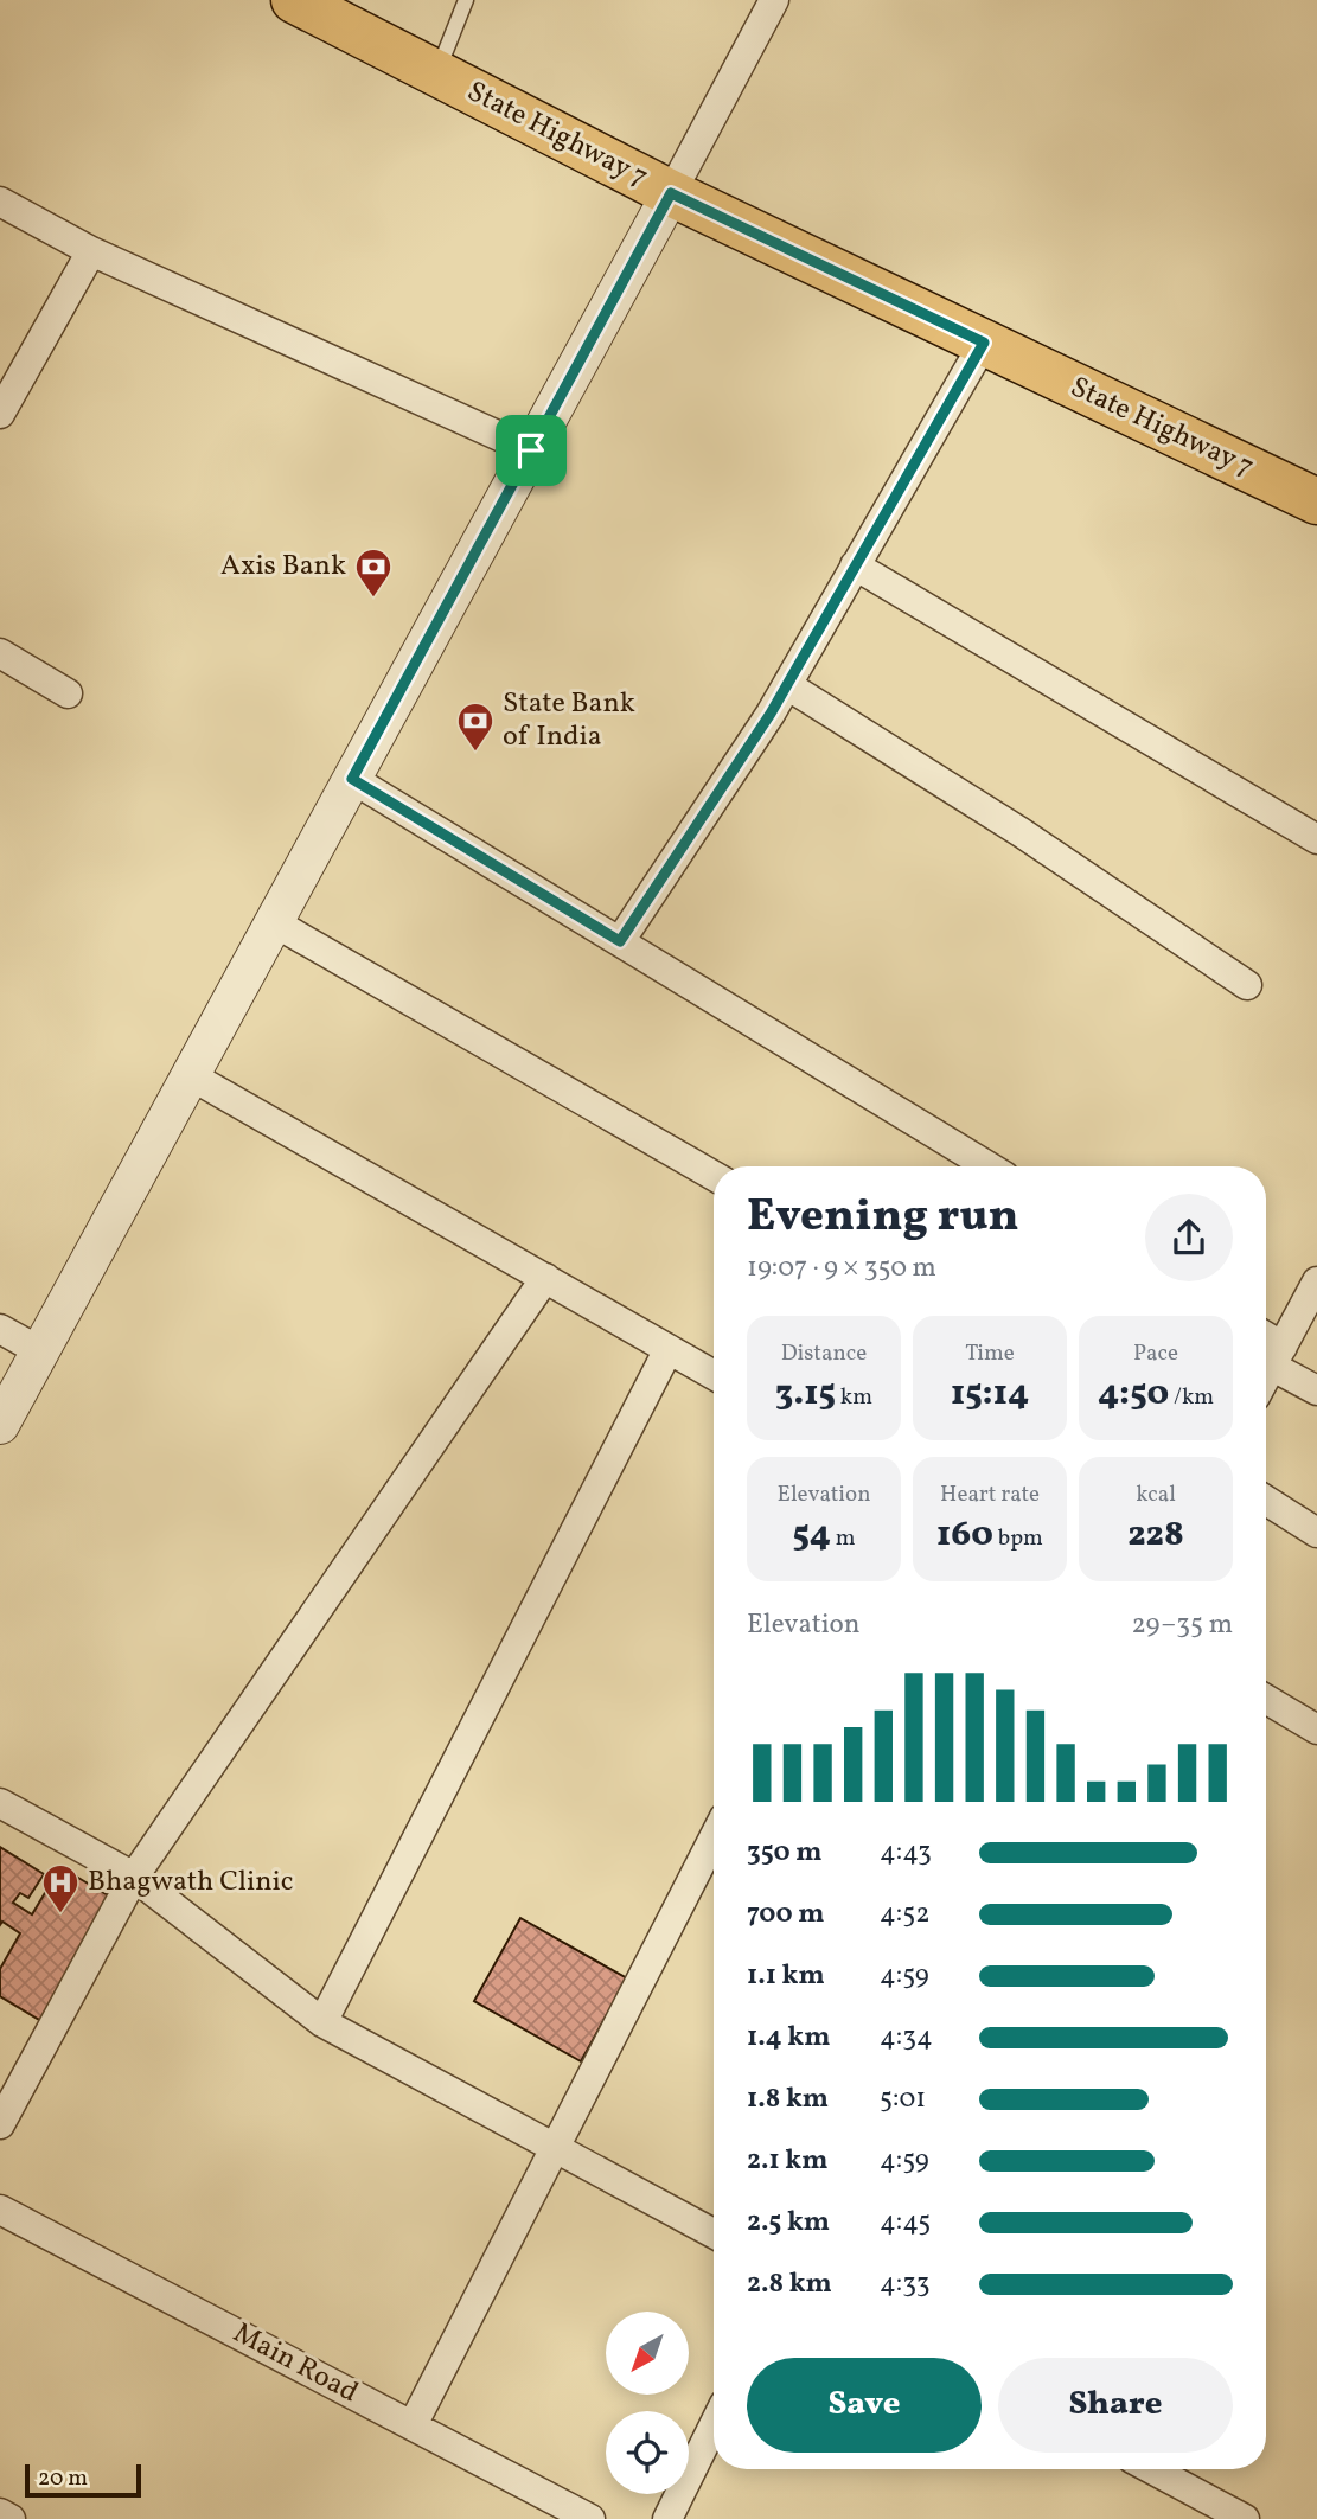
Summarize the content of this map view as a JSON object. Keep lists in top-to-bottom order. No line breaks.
{"streets":{"main road":["State Highway 7"],"street":["Main Road"]},"places":{"bank":["Axis Bank","State Bank of India"],"hospital":["Bhagwath Clinic"]},"scale_bar":"20 m","north":"bottom left","page":{"heading":["Evening run","19:07 · 9 × 350 m"],"stats":[["Distance","3.15 km"],["Time","15:14"],["Pace","4:50 /km"],["Elevation","54 m"],["Heart rate","160 bpm"],["kcal","228"]],"chart":["Elevation","29–35 m"],"list":[{"name":"350 m","note":"4:43"},{"name":"700 m","note":"4:52"},{"name":"1.1 km","note":"4:59"},{"name":"1.4 km","note":"4:34"},{"name":"1.8 km","note":"5:01"},{"name":"2.1 km","note":"4:59"},{"name":"2.5 km","note":"4:45"},{"name":"2.8 km","note":"4:33"}],"buttons":["Save","Share"],"scale":"20 m"}}
